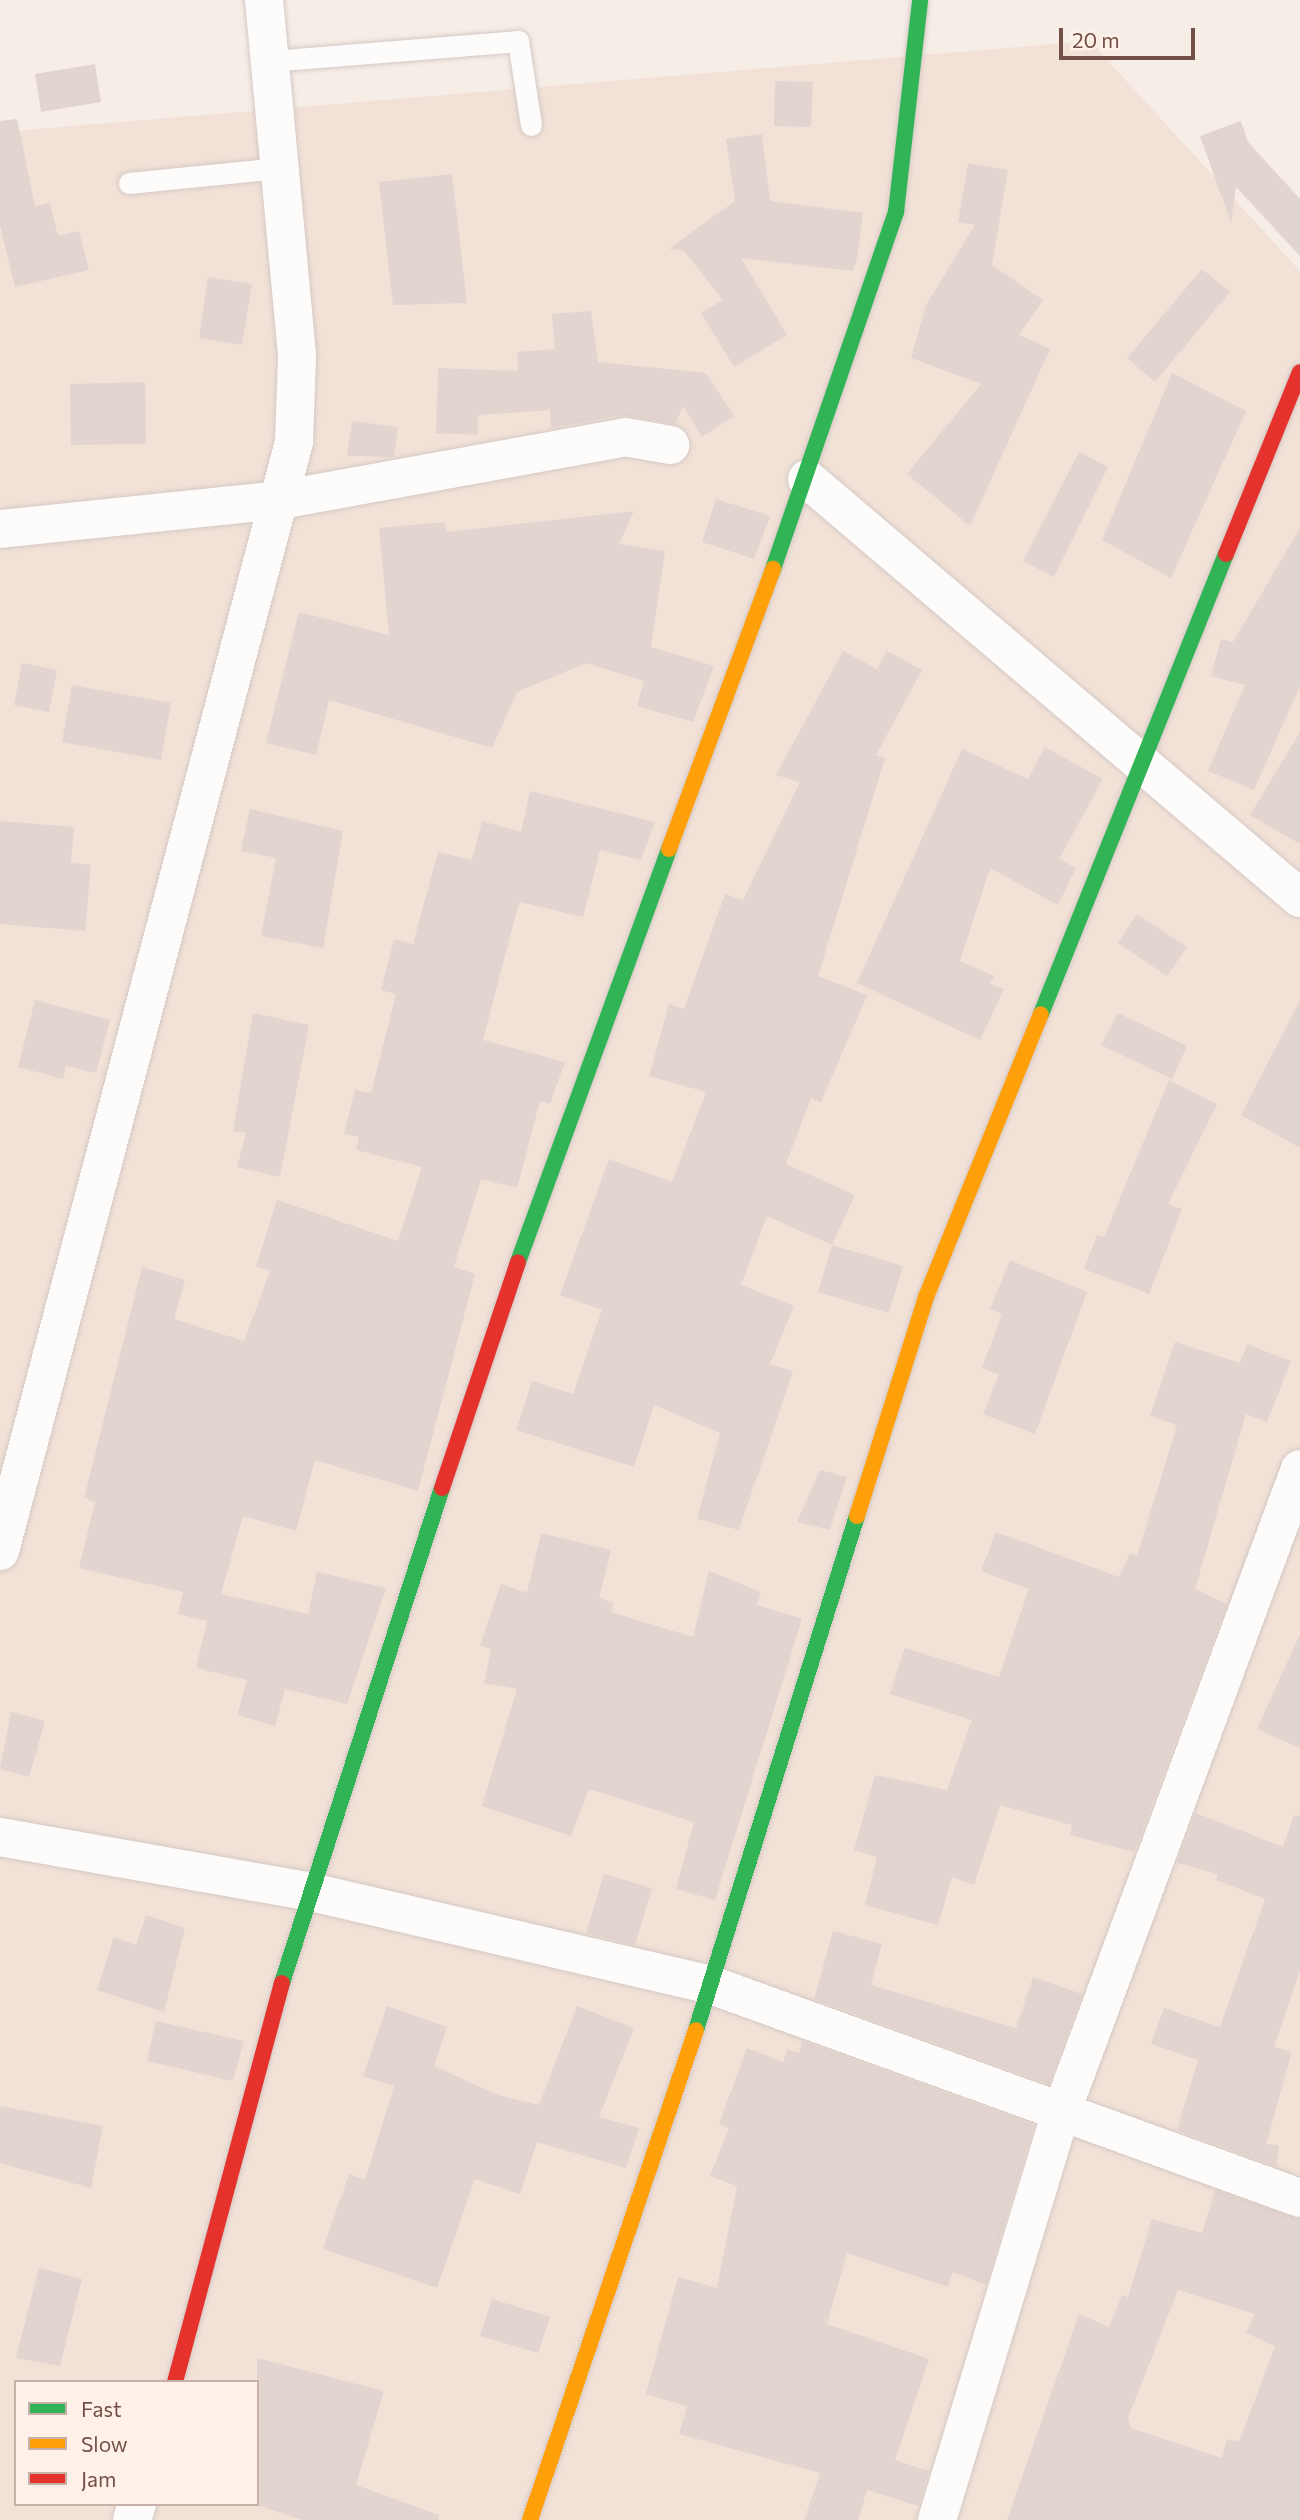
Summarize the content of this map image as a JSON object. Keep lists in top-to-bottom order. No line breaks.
{"legend":["Fast","Slow","Jam"],"scale_bar":"20 m"}
